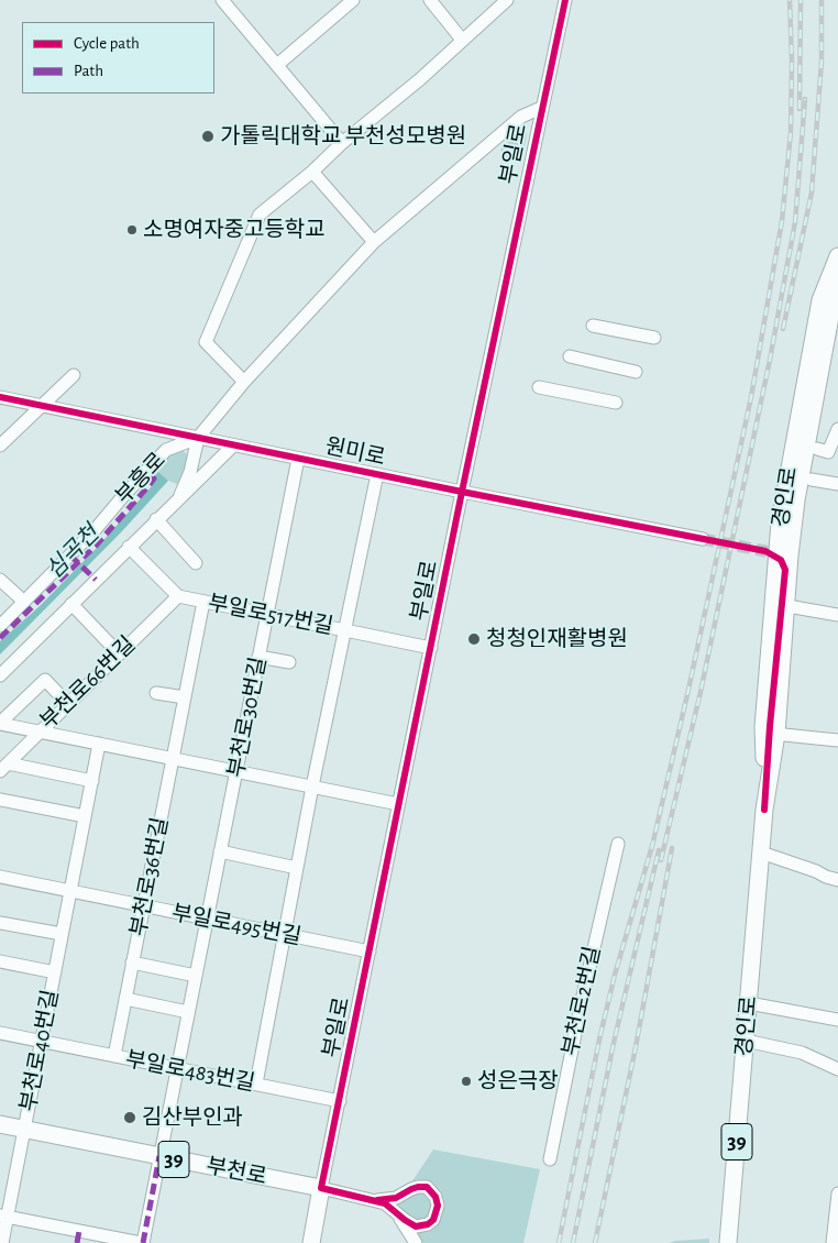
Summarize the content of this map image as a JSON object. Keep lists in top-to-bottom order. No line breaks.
{"streets":{"main road":["부일로","경인로","39","부천로"],"street":["원미로","부흥로","부일로517번길","부천로66번길","부천로30번길","부천로36번길","부일로495번길","부천로2번길","부천로40번길","부일로483번길"]},"crossings":[["부일로","원미로"],["부일로","부흥로"],["부일로","부일로517번길"],["부일로","부일로495번길"],["부일로","부일로483번길"],["부일로","부천로"],["원미로","부흥로"],["원미로","부천로30번길"],["부흥로","부일로517번길"],["부일로517번길","부천로66번길"],["부일로517번길","부천로30번길"],["부일로517번길","부천로36번길"],["부천로30번길","부일로495번길"],["부천로30번길","부일로483번길"],["부천로30번길","부천로"],["부천로36번길","부일로495번길"],["부천로36번길","부일로483번길"],["부일로495번길","부천로40번길"],["부천로40번길","부일로483번길"],["부천로40번길","부천로"]],"water":["심곡천"],"places":["가톨릭대학교 부천성모병원","소명여자중고등학교","청청인재활병원","성은극장","김산부인과"],"legend":["Cycle path","Path"]}
